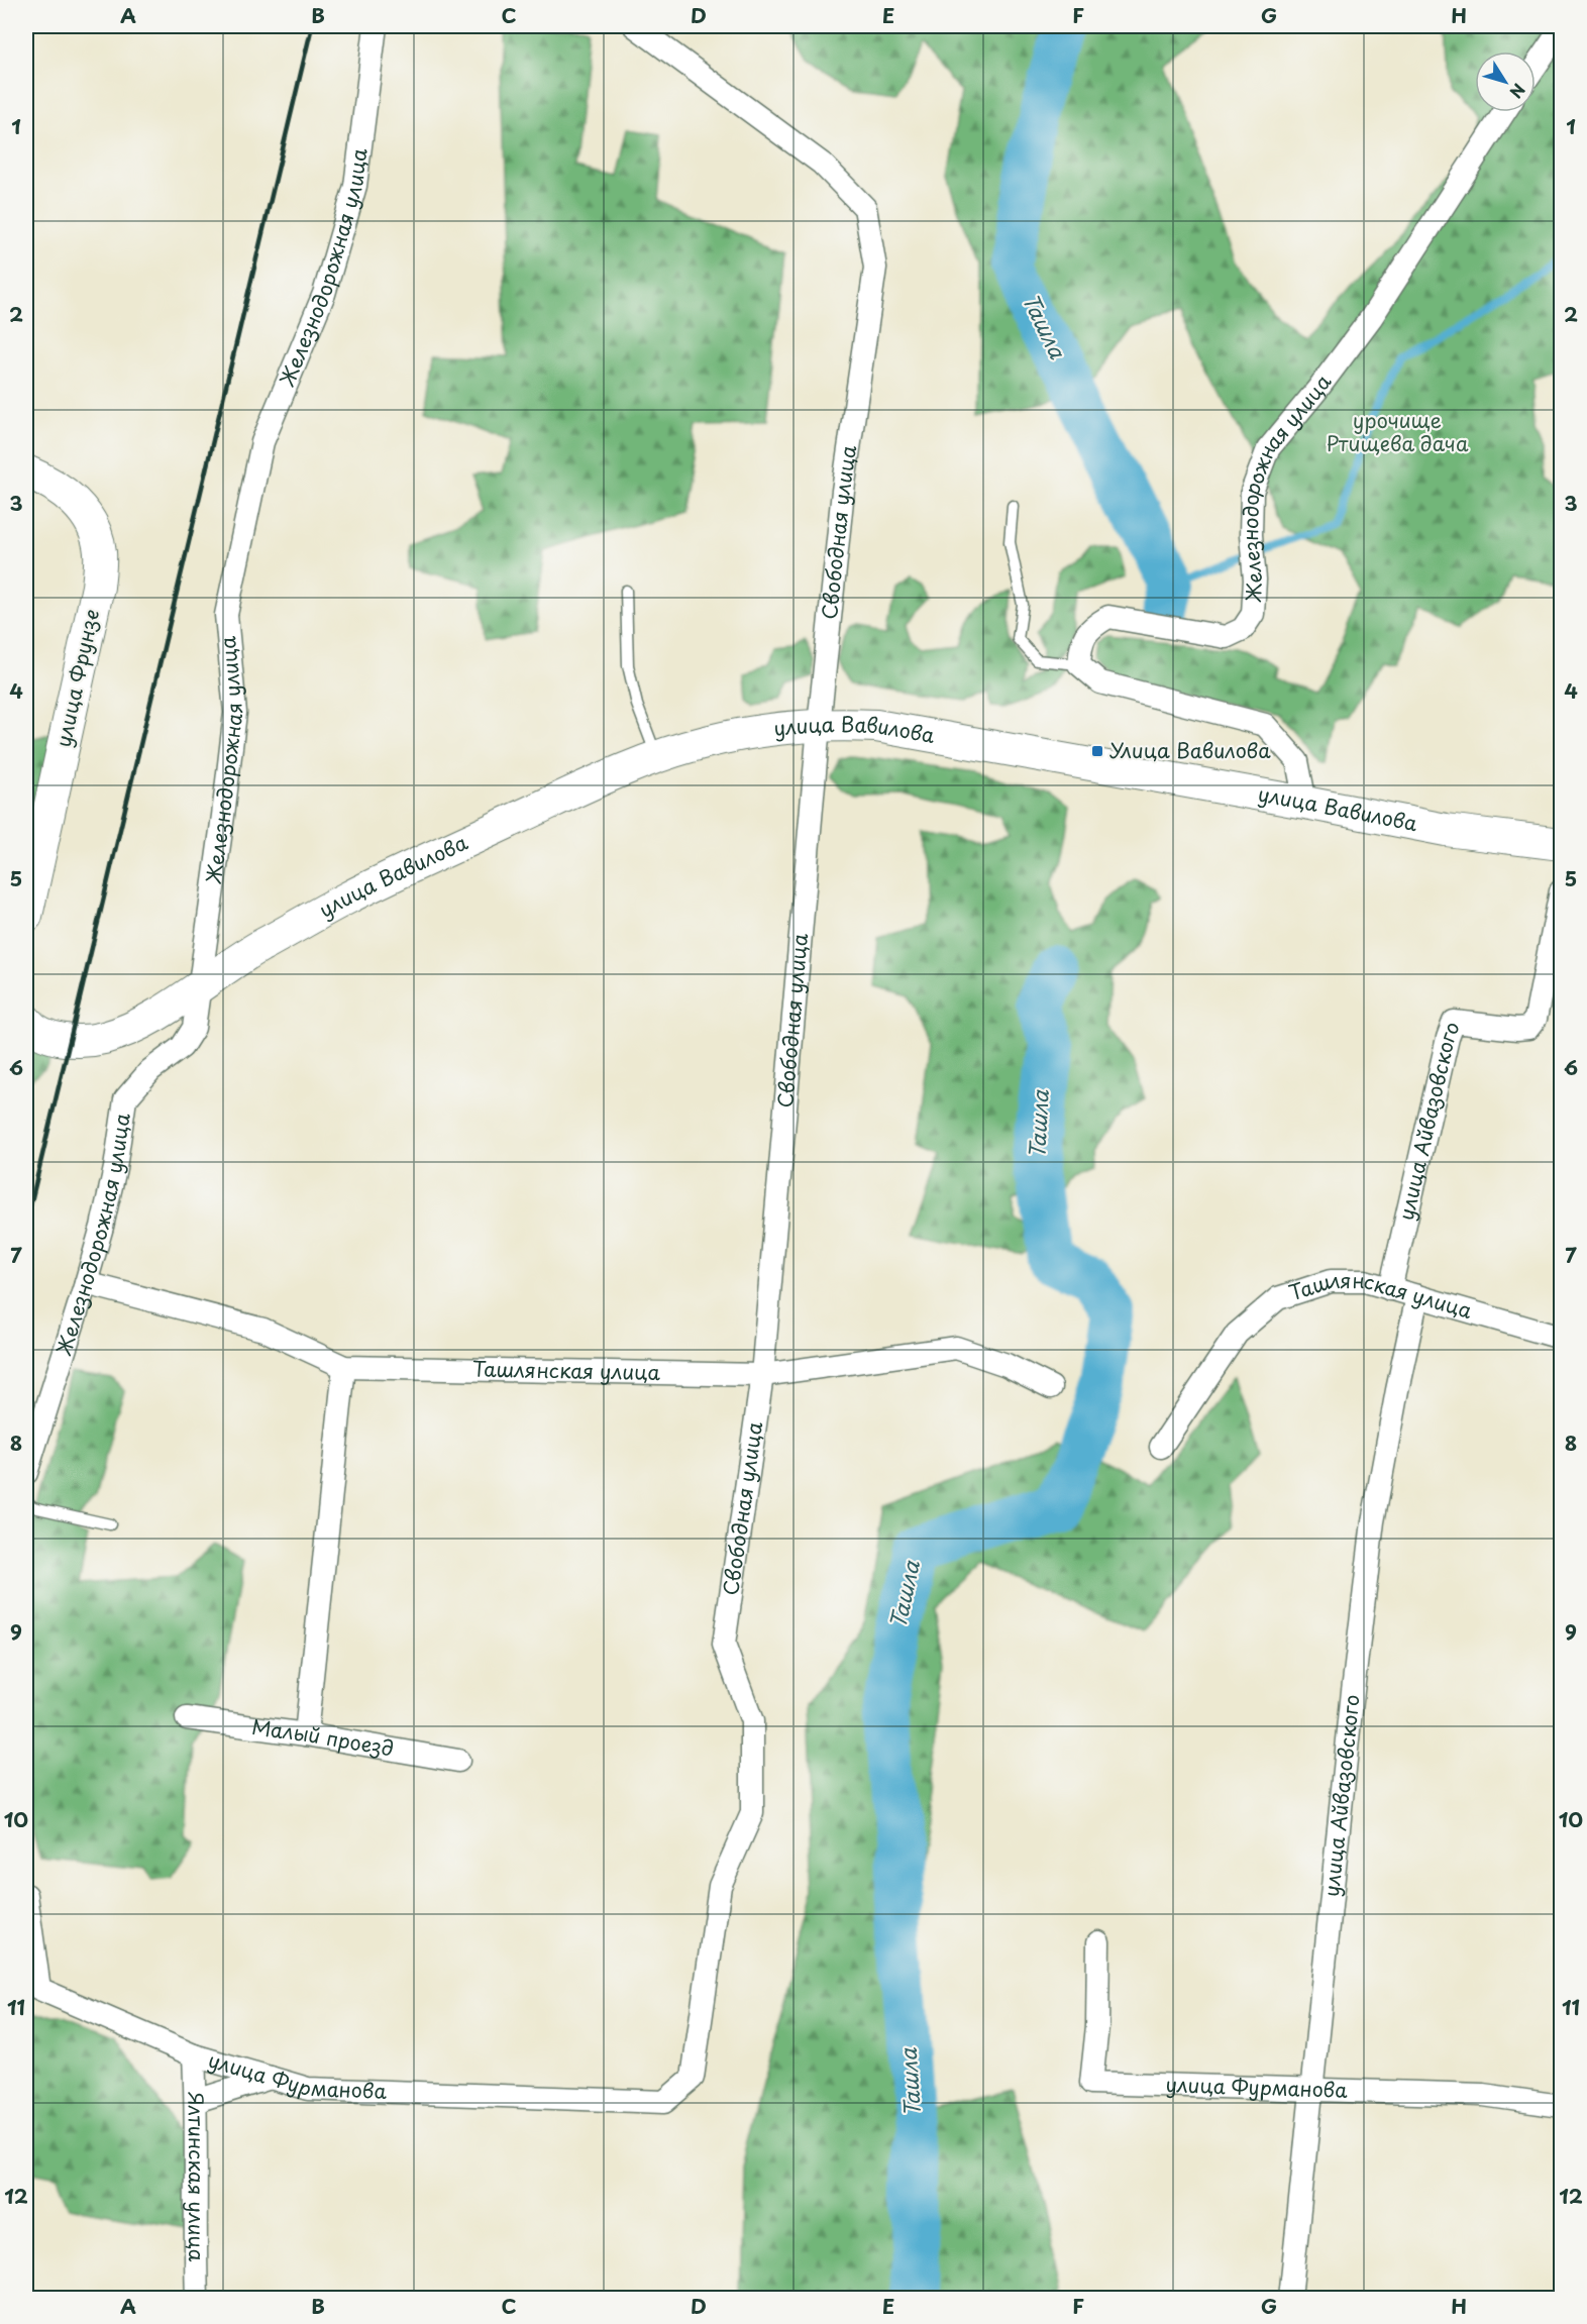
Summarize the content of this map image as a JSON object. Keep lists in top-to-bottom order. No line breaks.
{"streets":{"main road":["улица Фрунзе","улица Вавилова"],"street":["Железнодорожная улица","Свободная улица","улица Айвазовского","Ташлянская улица","Малый проезд","улица Фурманова","Ялтинская улица"]},"crossings":[["Железнодорожная улица","улица Вавилова"],["Железнодорожная улица","Ташлянская улица"],["Свободная улица","улица Вавилова"],["Свободная улица","Ташлянская улица"],["Свободная улица","улица Фурманова"],["улица Айвазовского","Ташлянская улица"],["улица Айвазовского","улица Фурманова"],["улица Фурманова","Ялтинская улица"]],"water":["Ташла"],"parks":["урочище Ртищева дача"],"places":{"transit":["Улица Вавилова"]},"north":"bottom right","grid":{"columns":["A","B","C","D","E","F","G","H"],"rows":["1","2","3","4","5","6","7","8","9","10","11","12"]}}
